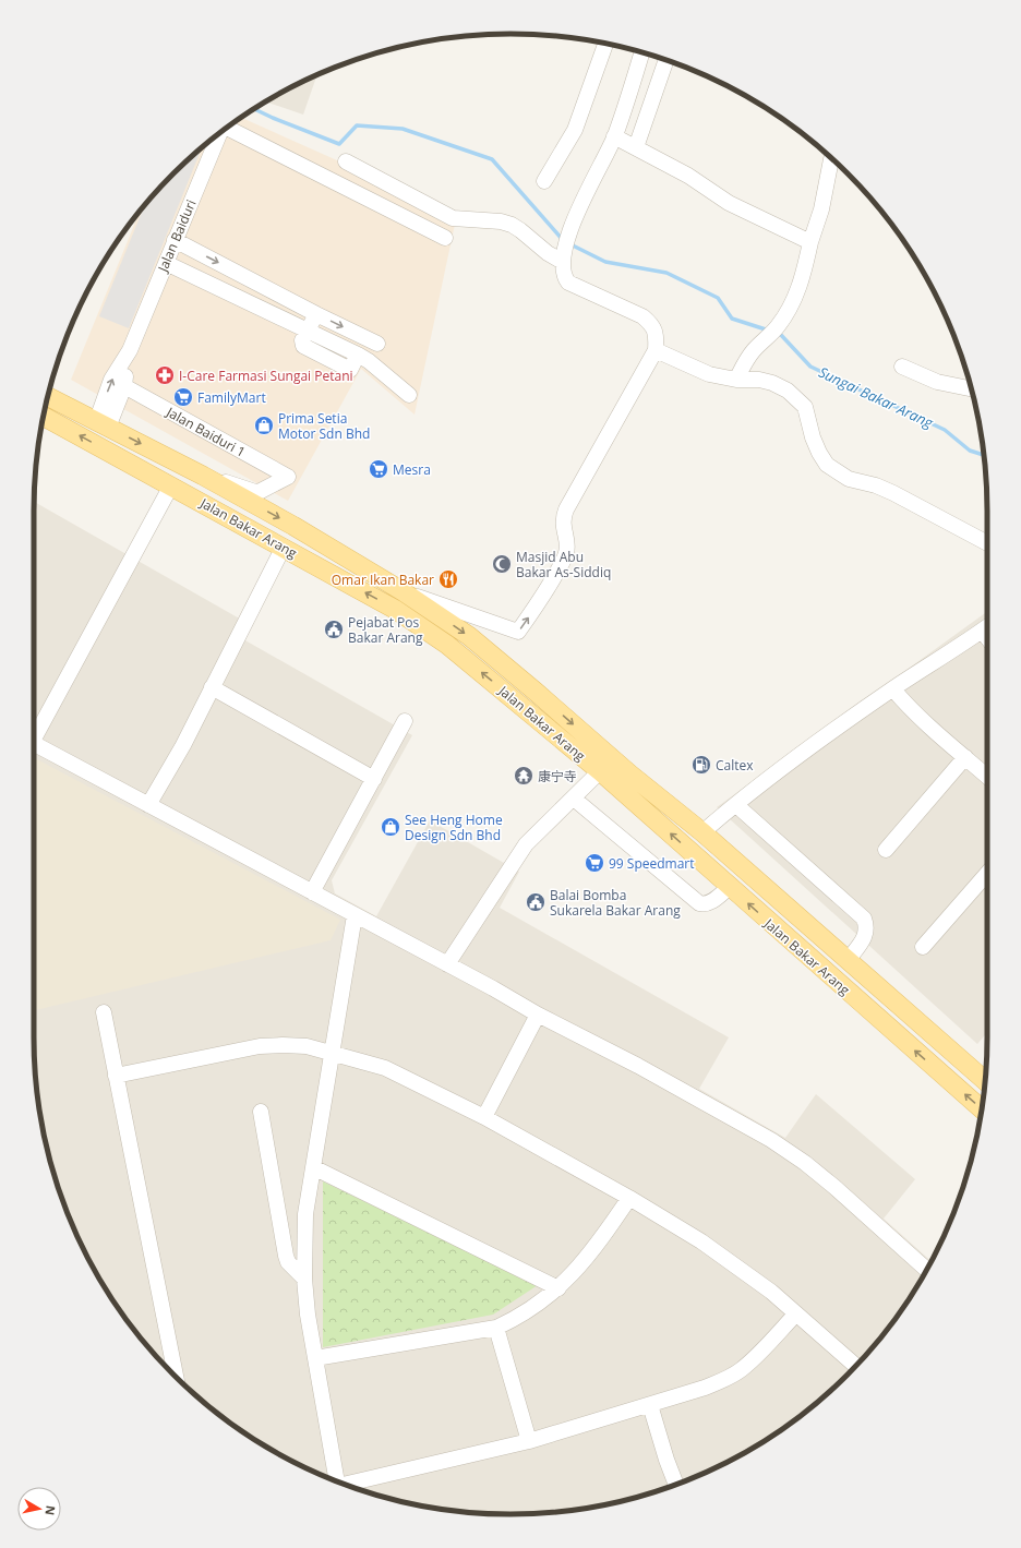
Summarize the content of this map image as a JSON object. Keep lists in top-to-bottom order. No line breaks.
{"streets":{"main road":["Jalan Bakar Arang"],"street":["Jalan Baiduri","Jalan Baiduri 1"]},"crossings":[["Jalan Baiduri","Jalan Baiduri 1"],["Jalan Baiduri","Jalan Bakar Arang"],["Jalan Baiduri 1","Jalan Bakar Arang"]],"water":["Sungai Bakar Arang"],"places":{"pharmacy":["I-Care Farmasi Sungai Petani"],"supermarket":["FamilyMart","Mesra","99 Speedmart"],"shop":["Prima Setia Motor Sdn Bhd","See Heng Home Design Sdn Bhd"],"mosque":["Masjid Abu Bakar As-Siddiq"],"restaurant":["Omar Ikan Bakar"],"public building":["Pejabat Pos Bakar Arang","Balai Bomba Sukarela Bakar Arang"],"fuel station":["Caltex"],"temple":["康宁寺"]},"north":"right"}
